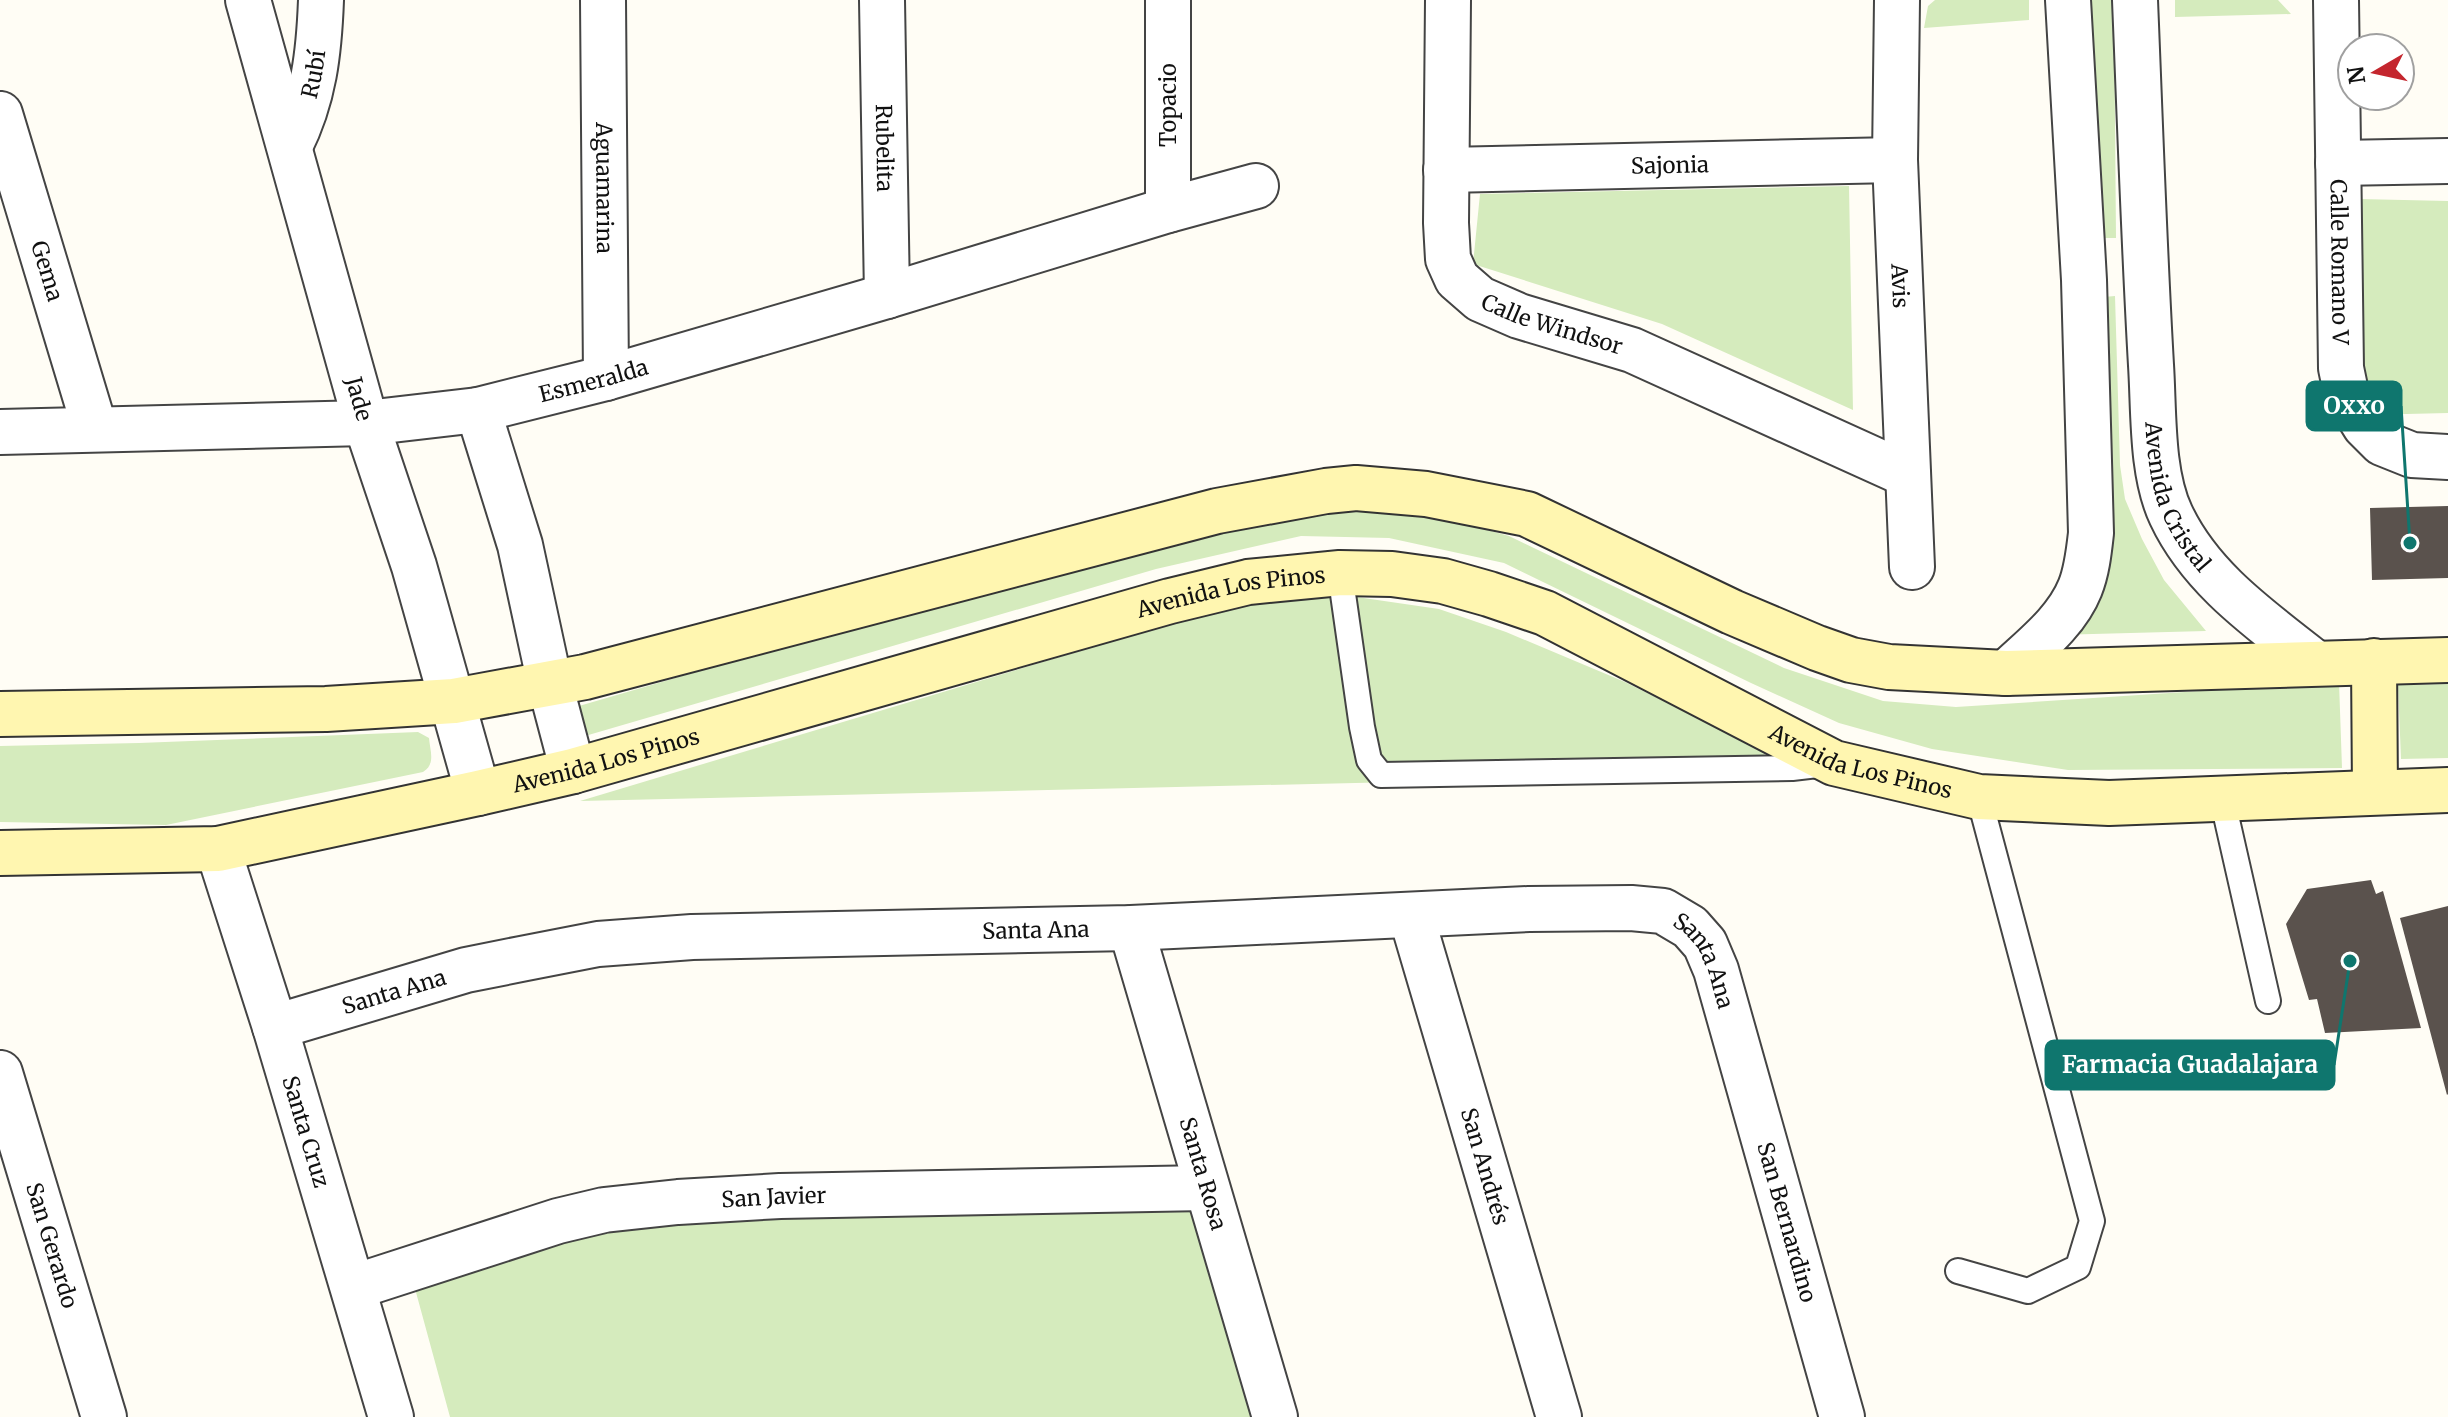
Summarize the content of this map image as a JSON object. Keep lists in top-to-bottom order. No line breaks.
{"streets":{"street":["Rubí","Topacio","Rubelita","Sajonia","Aguamarina","Calle Romano V","Gema","Avis","Calle Windsor","Esmeralda","Jade","Avenida Cristal","Avenida Los Pinos","Santa Ana","Santa Cruz","San Andrés","Santa Rosa","San Javier","San Bernardino","San Gerardo"]},"crossings":[["Rubí","Jade"],["Topacio","Esmeralda"],["Rubelita","Esmeralda"],["Sajonia","Avis"],["Sajonia","Calle Windsor"],["Aguamarina","Esmeralda"],["Gema","Esmeralda"],["Avis","Calle Windsor"],["Esmeralda","Jade"],["Jade","Avenida Los Pinos"],["Avenida Los Pinos","Santa Cruz"],["Santa Ana","Santa Cruz"],["Santa Ana","San Andrés"],["Santa Ana","Santa Rosa"],["Santa Ana","San Bernardino"],["Santa Cruz","San Javier"],["Santa Rosa","San Javier"]],"places":["Oxxo","Farmacia Guadalajara"],"north":"left"}
